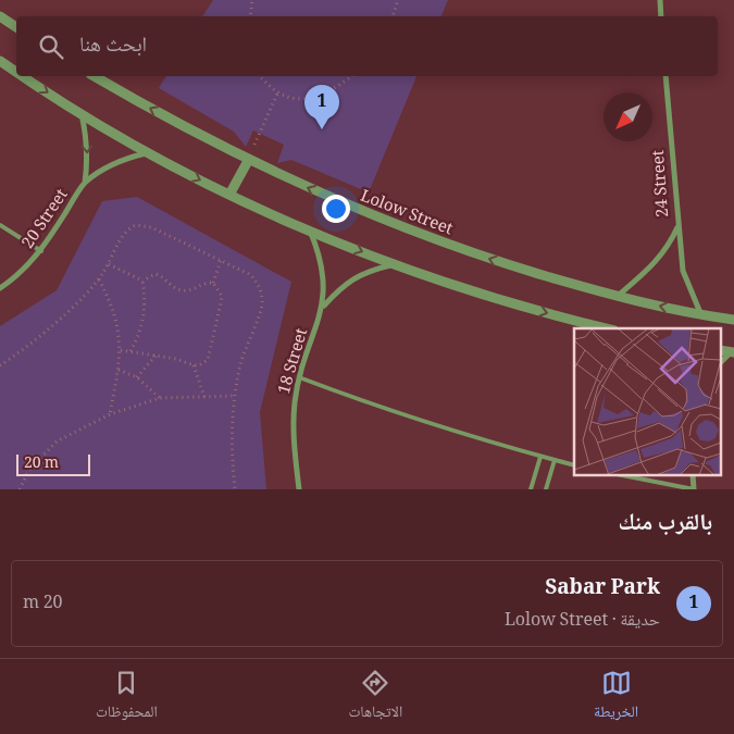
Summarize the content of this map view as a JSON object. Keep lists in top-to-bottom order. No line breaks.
{"streets":{"street":["24 Street","Lolow Street","20 Street","18 Street"]},"crossings":[["24 Street","Lolow Street"]],"scale_bar":"20 m","north":"bottom left","page":{"search":"ابحث هنا","pins":"1","scale":"20 m","heading":"بالقرب منك","list":[{"mark":"1","name":"Sabar Park","note":"حديقة · Lolow Street","value":"20 m"}],"nav":["الخريطة","الاتجاهات","المحفوظات"]}}
